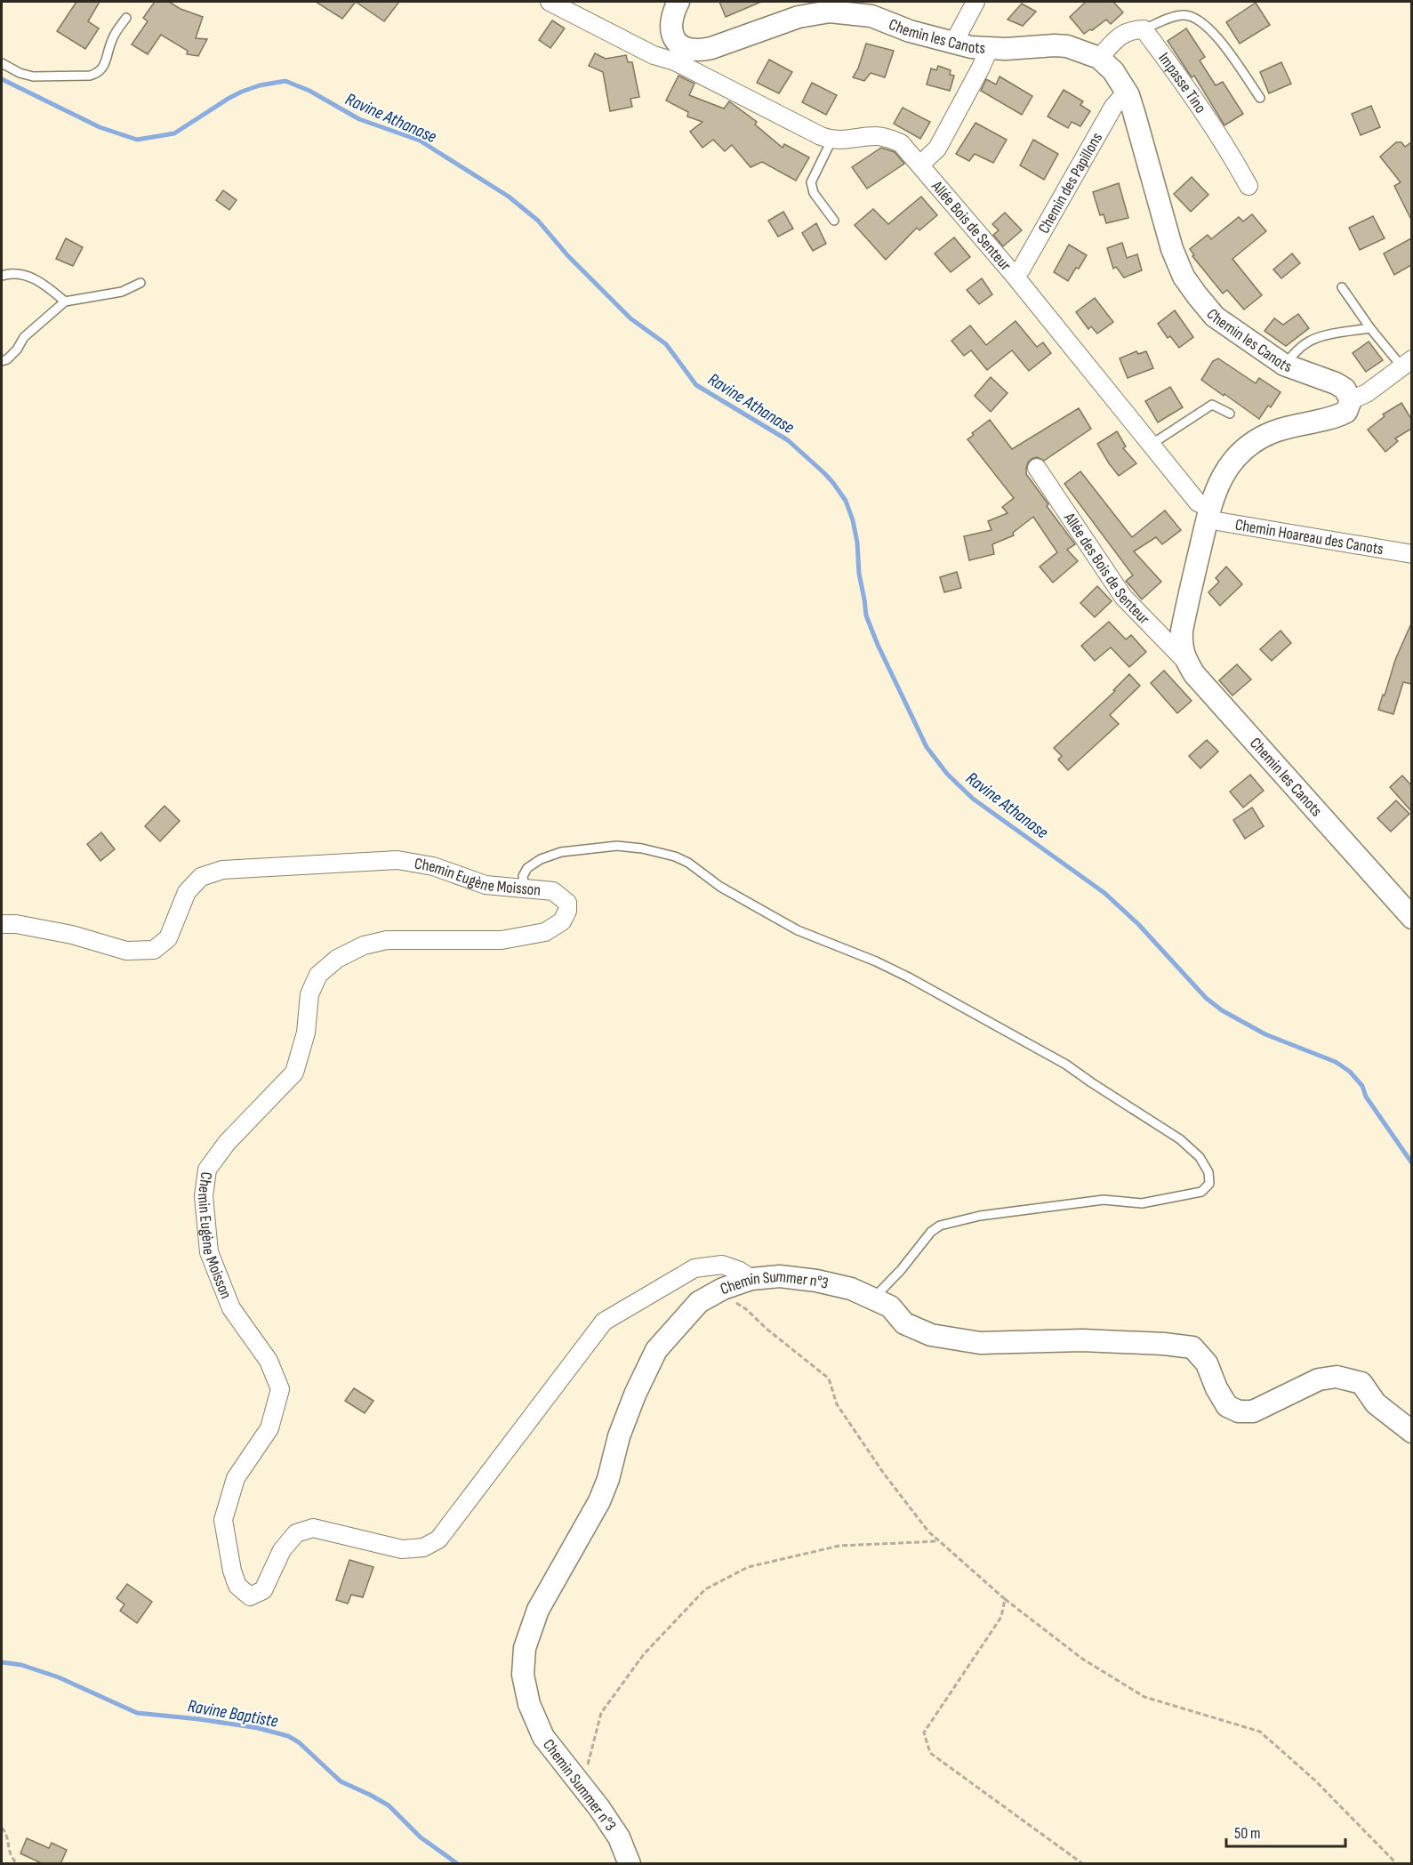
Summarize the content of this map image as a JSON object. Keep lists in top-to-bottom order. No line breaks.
{"streets":{"street":["Chemin les Canots","Impasse Tino","Chemin des Papillons","Allée Bois de Senteur","Chemin Hoareau des Canots","Allée des Bois de Senteur","Chemin Eugène Moisson","Chemin Summer n°3"]},"crossings":[["Chemin les Canots","Chemin des Papillons"],["Chemin les Canots","Allée Bois de Senteur"],["Chemin les Canots","Chemin Hoareau des Canots"],["Chemin les Canots","Allée des Bois de Senteur"],["Chemin des Papillons","Allée Bois de Senteur"],["Allée Bois de Senteur","Chemin Hoareau des Canots"],["Chemin Eugène Moisson","Chemin Summer n°3"]],"water":["Ravine Athanase","Ravine Baptiste"],"scale_bar":"50 m"}
